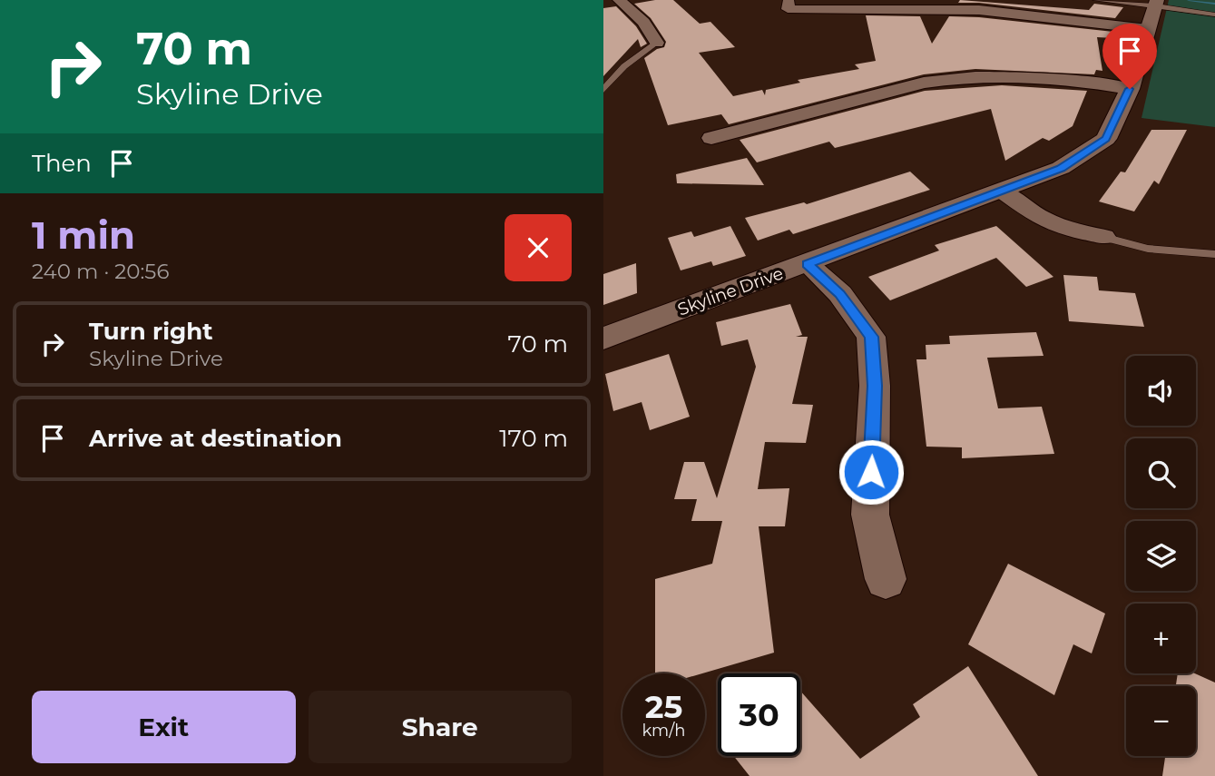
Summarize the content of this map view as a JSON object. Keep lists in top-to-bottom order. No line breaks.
{"streets":{"street":["Skyline Drive"]},"page":{"turn":["70 m","Skyline Drive"],"then":"Then","heading":["1 min","240 m · 20:56"],"list":[{"name":"Turn right","note":"Skyline Drive","value":"70 m"},{"name":"Arrive at destination","value":"170 m"}],"map_buttons":["+","−"],"speed":"25 km/h","limit":"30","buttons":["Exit","Share"]}}
